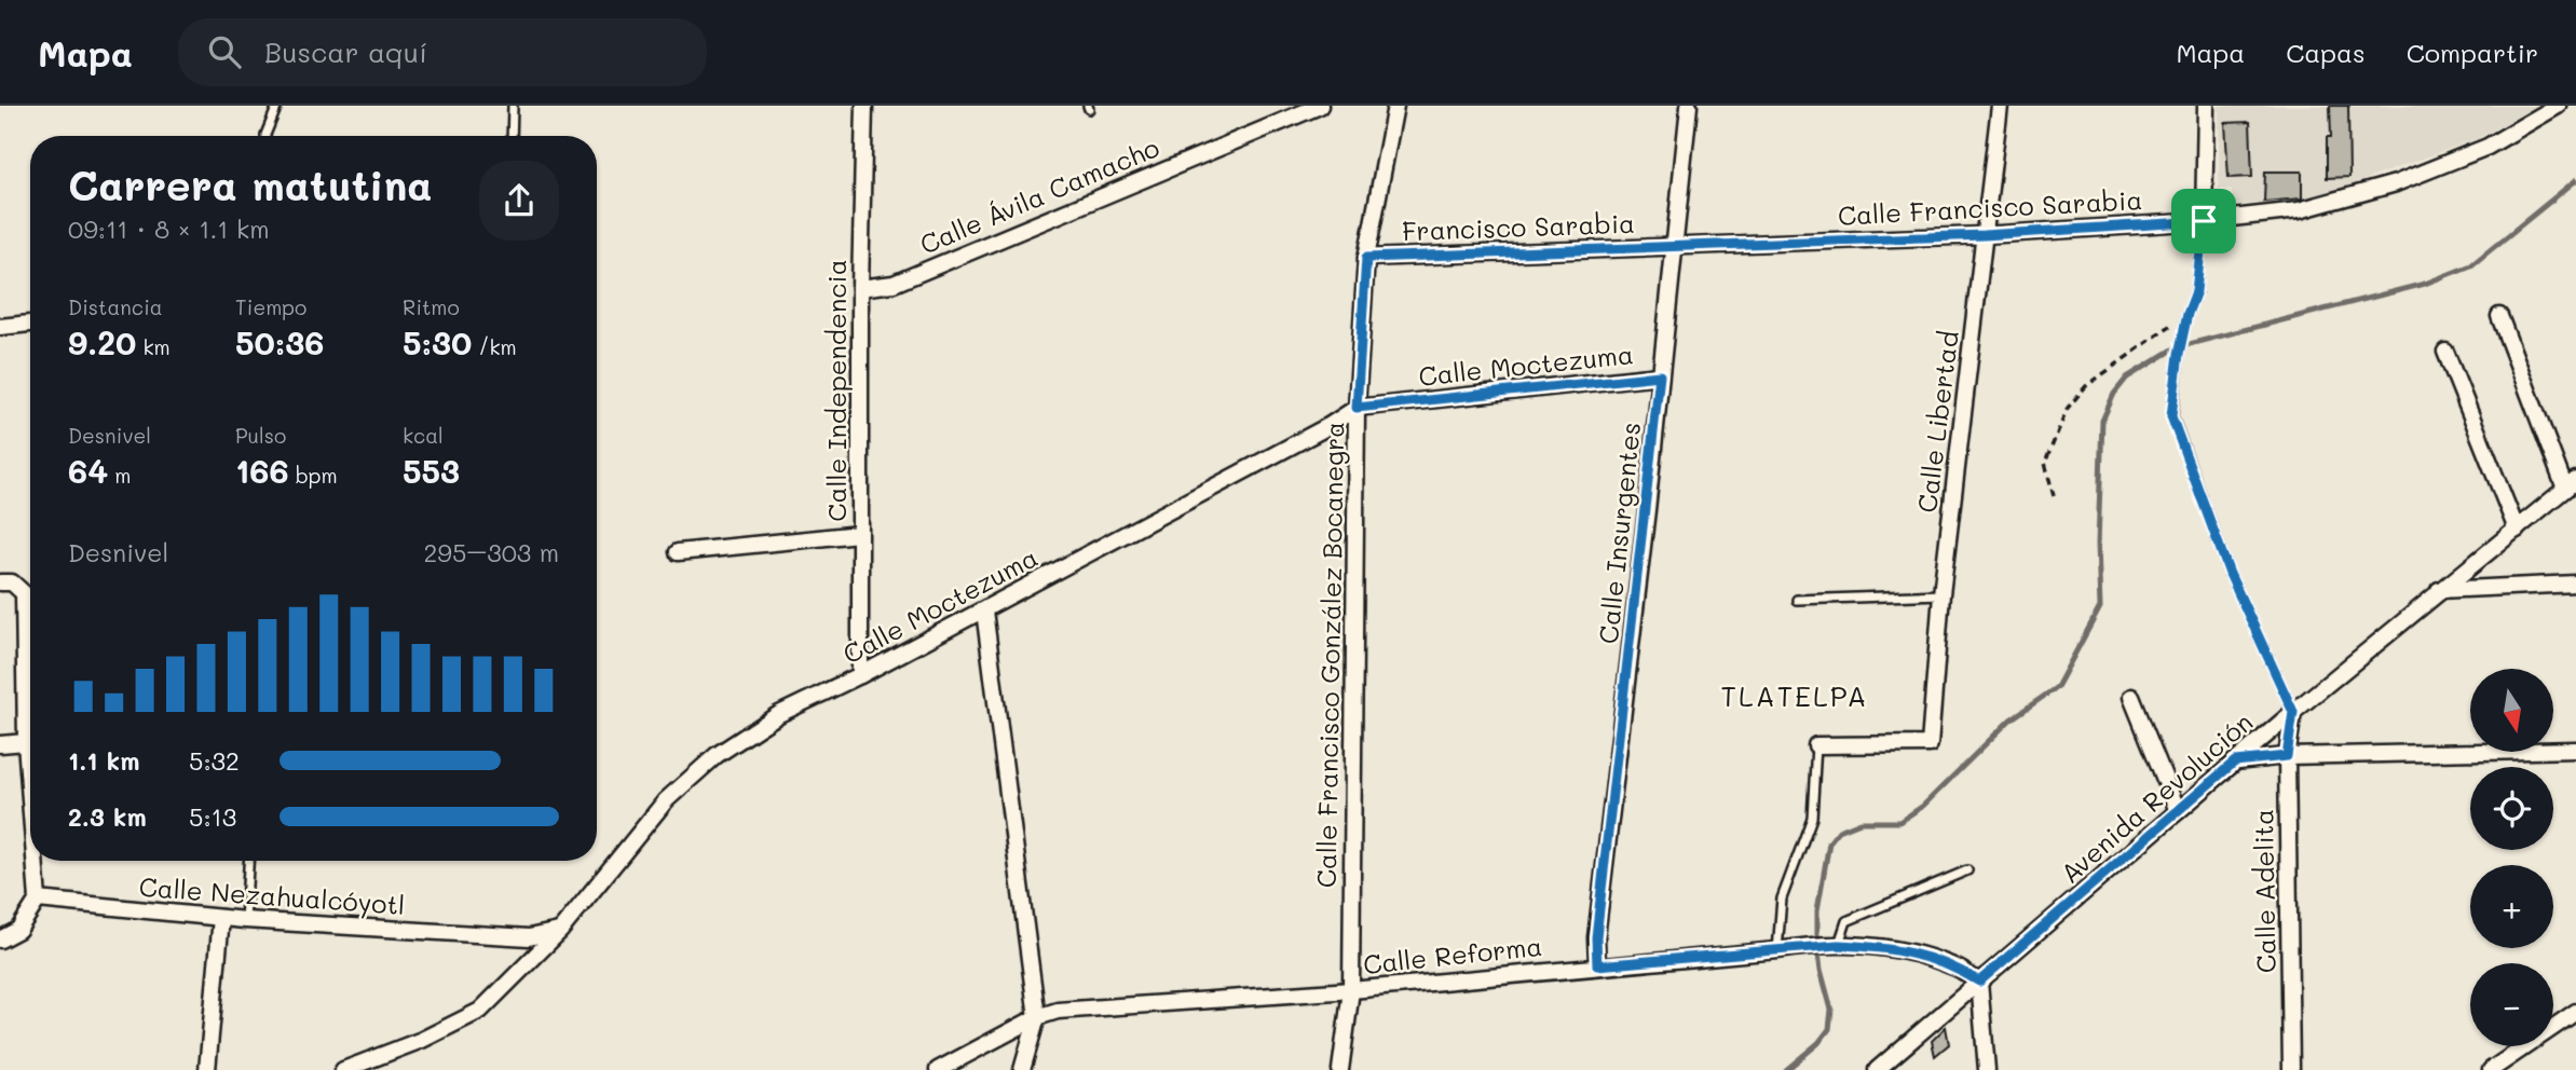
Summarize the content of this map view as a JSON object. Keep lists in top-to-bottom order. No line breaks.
{"streets":{"street":["Calle Ávila Camacho","Calle Francisco Sarabia","Francisco Sarabia","Calle Moctezuma","Calle Independencia","Calle Libertad","Calle Insurgentes","Calle Francisco González Bocanegra","Avenida Revolución","Calle Adelita","Calle Nezahualcóyotl","Calle Reforma"]},"crossings":[["Calle Ávila Camacho","Calle Independencia"],["Calle Francisco Sarabia","Francisco Sarabia"],["Calle Francisco Sarabia","Calle Libertad"],["Calle Francisco Sarabia","Calle Insurgentes"],["Francisco Sarabia","Calle Insurgentes"],["Francisco Sarabia","Calle Francisco González Bocanegra"],["Calle Moctezuma","Calle Independencia"],["Calle Moctezuma","Calle Insurgentes"],["Calle Moctezuma","Calle Francisco González Bocanegra"],["Calle Moctezuma","Calle Nezahualcóyotl"],["Calle Insurgentes","Calle Reforma"],["Calle Francisco González Bocanegra","Calle Reforma"],["Avenida Revolución","Calle Adelita"],["Avenida Revolución","Calle Reforma"]],"districts":["TLATELPA"],"north":"bottom","page":{"header":"Mapa","search":"Buscar aquí","nav":["Mapa","Capas","Compartir"],"heading":["Carrera matutina","09:11 · 8 × 1.1 km"],"stats":[["Distancia","9.20 km"],["Tiempo","50:36"],["Ritmo","5:30 /km"],["Desnivel","64 m"],["Pulso","166 bpm"],["kcal","553"]],"chart":["Desnivel","295–303 m"],"map_buttons":["+","−"],"list":[{"name":"1.1 km","note":"5:32"},{"name":"2.3 km","note":"5:13"}]}}
